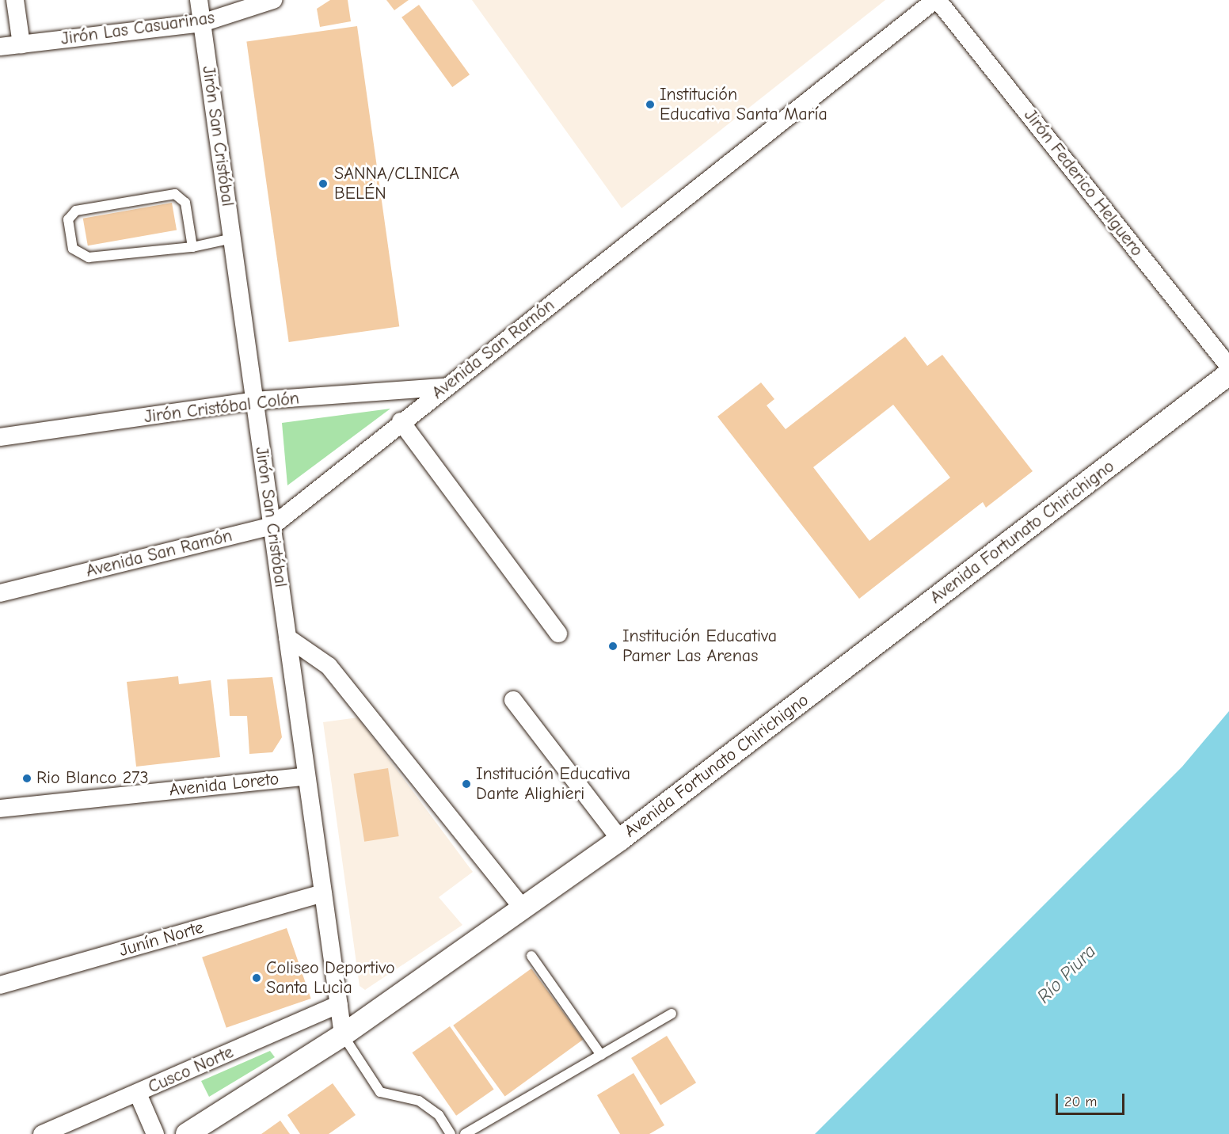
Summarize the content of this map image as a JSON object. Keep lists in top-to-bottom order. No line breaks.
{"streets":{"street":["Jirón Las Casuarinas","Jirón San Cristóbal","Jirón Federico Helguero","Avenida San Ramón","Jirón Cristóbal Colón","Avenida Fortunato Chirichigno","Avenida Loreto","Junín Norte","Cusco Norte"]},"crossings":[["Jirón Las Casuarinas","Jirón San Cristóbal"],["Jirón San Cristóbal","Avenida San Ramón"],["Jirón San Cristóbal","Jirón Cristóbal Colón"],["Jirón San Cristóbal","Avenida Fortunato Chirichigno"],["Jirón San Cristóbal","Avenida Loreto"],["Jirón San Cristóbal","Junín Norte"],["Jirón San Cristóbal","Cusco Norte"],["Jirón Federico Helguero","Avenida San Ramón"],["Avenida San Ramón","Jirón Cristóbal Colón"]],"water":["Río Piura"],"places":["Institución Educativa Santa María","SANNA/CLINICA BELÉN","Institución Educativa Pamer Las Arenas","Rio Blanco 273","Institución Educativa Dante Alighieri","Coliseo Deportivo Santa Lucìa"],"scale_bar":"20 m"}
